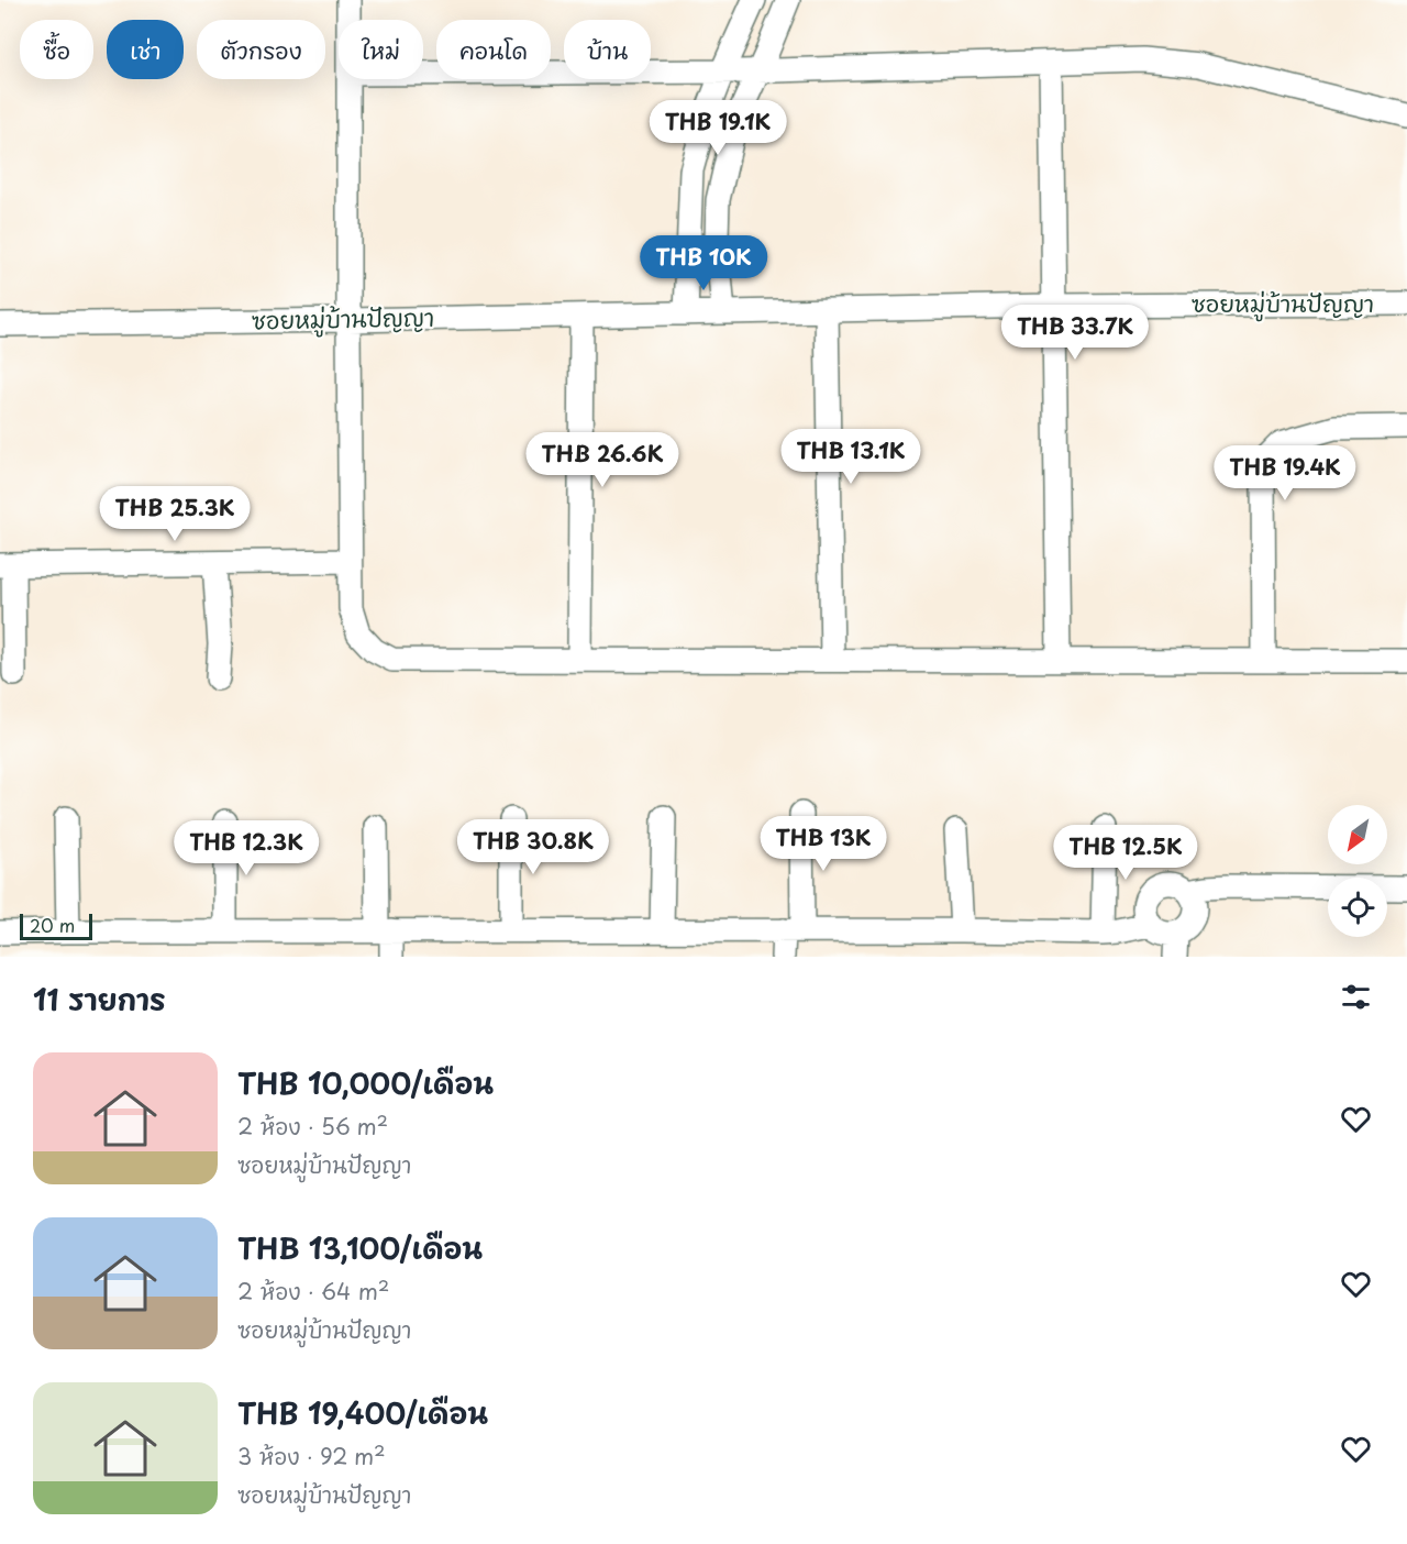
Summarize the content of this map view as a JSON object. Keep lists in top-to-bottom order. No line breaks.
{"streets":{"street":["ซอยหมู่บ้านปัญญา"]},"scale_bar":"20 m","north":"bottom left","page":{"chip":["ซื้อ","เช่า","ตัวกรอง","ใหม่","คอนโด","บ้าน"],"price":["THB 19.1K","THB 10K","THB 33.7K","THB 13.1K","THB 26.6K","THB 19.4K","THB 25.3K","THB 13K","THB 30.8K","THB 12.3K","THB 12.5K"],"scale":"20 m","heading":"11 รายการ","list":[{"name":"THB 10,000/เดือน","note":"2 ห้อง · 56 m² · ซอยหมู่บ้านปัญญา"},{"name":"THB 13,100/เดือน","note":"2 ห้อง · 64 m² · ซอยหมู่บ้านปัญญา"},{"name":"THB 19,400/เดือน","note":"3 ห้อง · 92 m² · ซอยหมู่บ้านปัญญา"}]}}
